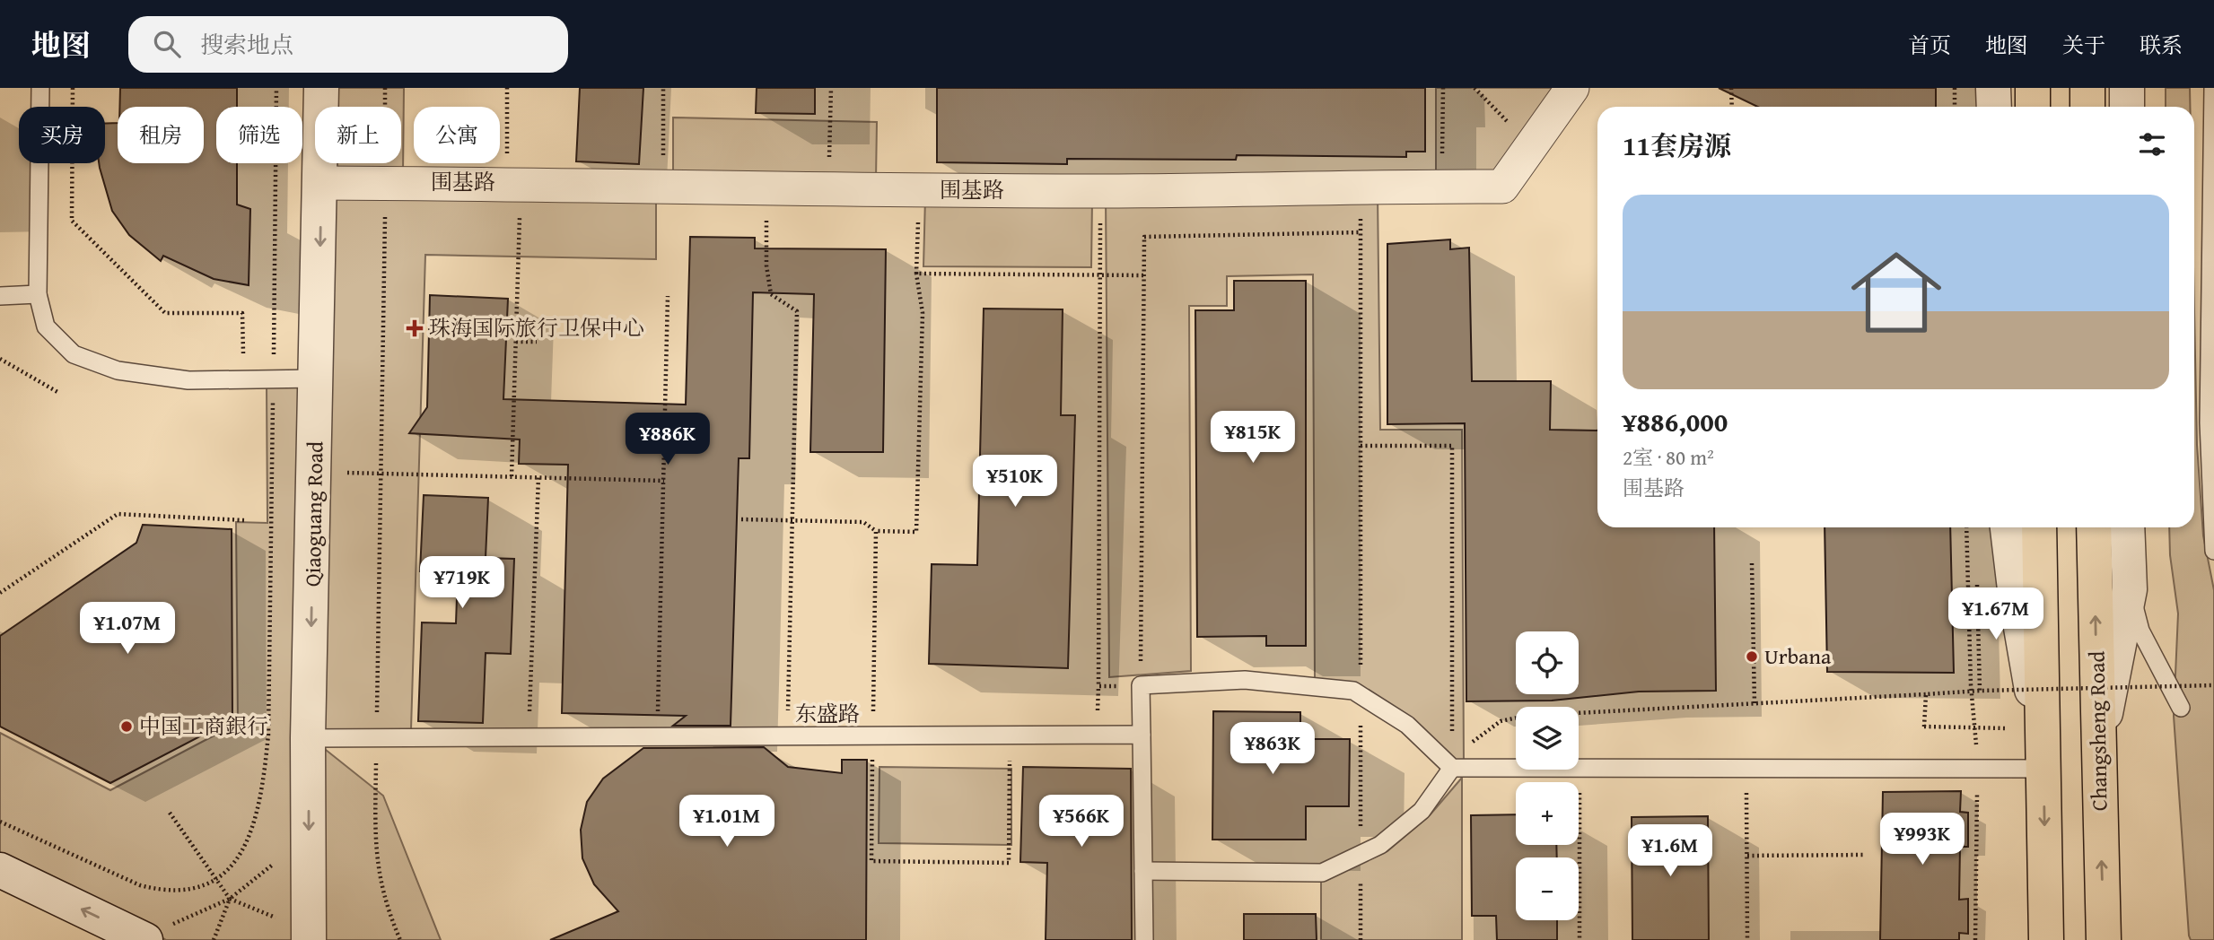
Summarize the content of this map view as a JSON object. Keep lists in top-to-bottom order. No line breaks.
{"streets":{"main road":["Changsheng Road"],"street":["围基路","Qiaoguang Road"],"lane":["东盛路"]},"crossings":[["围基路","Qiaoguang Road"],["Qiaoguang Road","东盛路"]],"one_way":["Qiaoguang Road"],"places":{"health":["珠海国际旅行卫保中心"],"other":["Urbana","中国工商銀行"]},"page":{"header":"地图","search":"搜索地点","nav":["首页","地图","关于","联系"],"chip":["买房","租房","筛选","新上","公寓"],"heading":"11套房源","list":[{"name":"¥886,000","note":"2室 · 80 m² · 围基路"}],"price":["¥815K","¥886K","¥510K","¥719K","¥1.67M","¥1.07M","¥863K","¥1.01M","¥566K","¥993K","¥1.6M"],"map_buttons":["+","−"]}}
